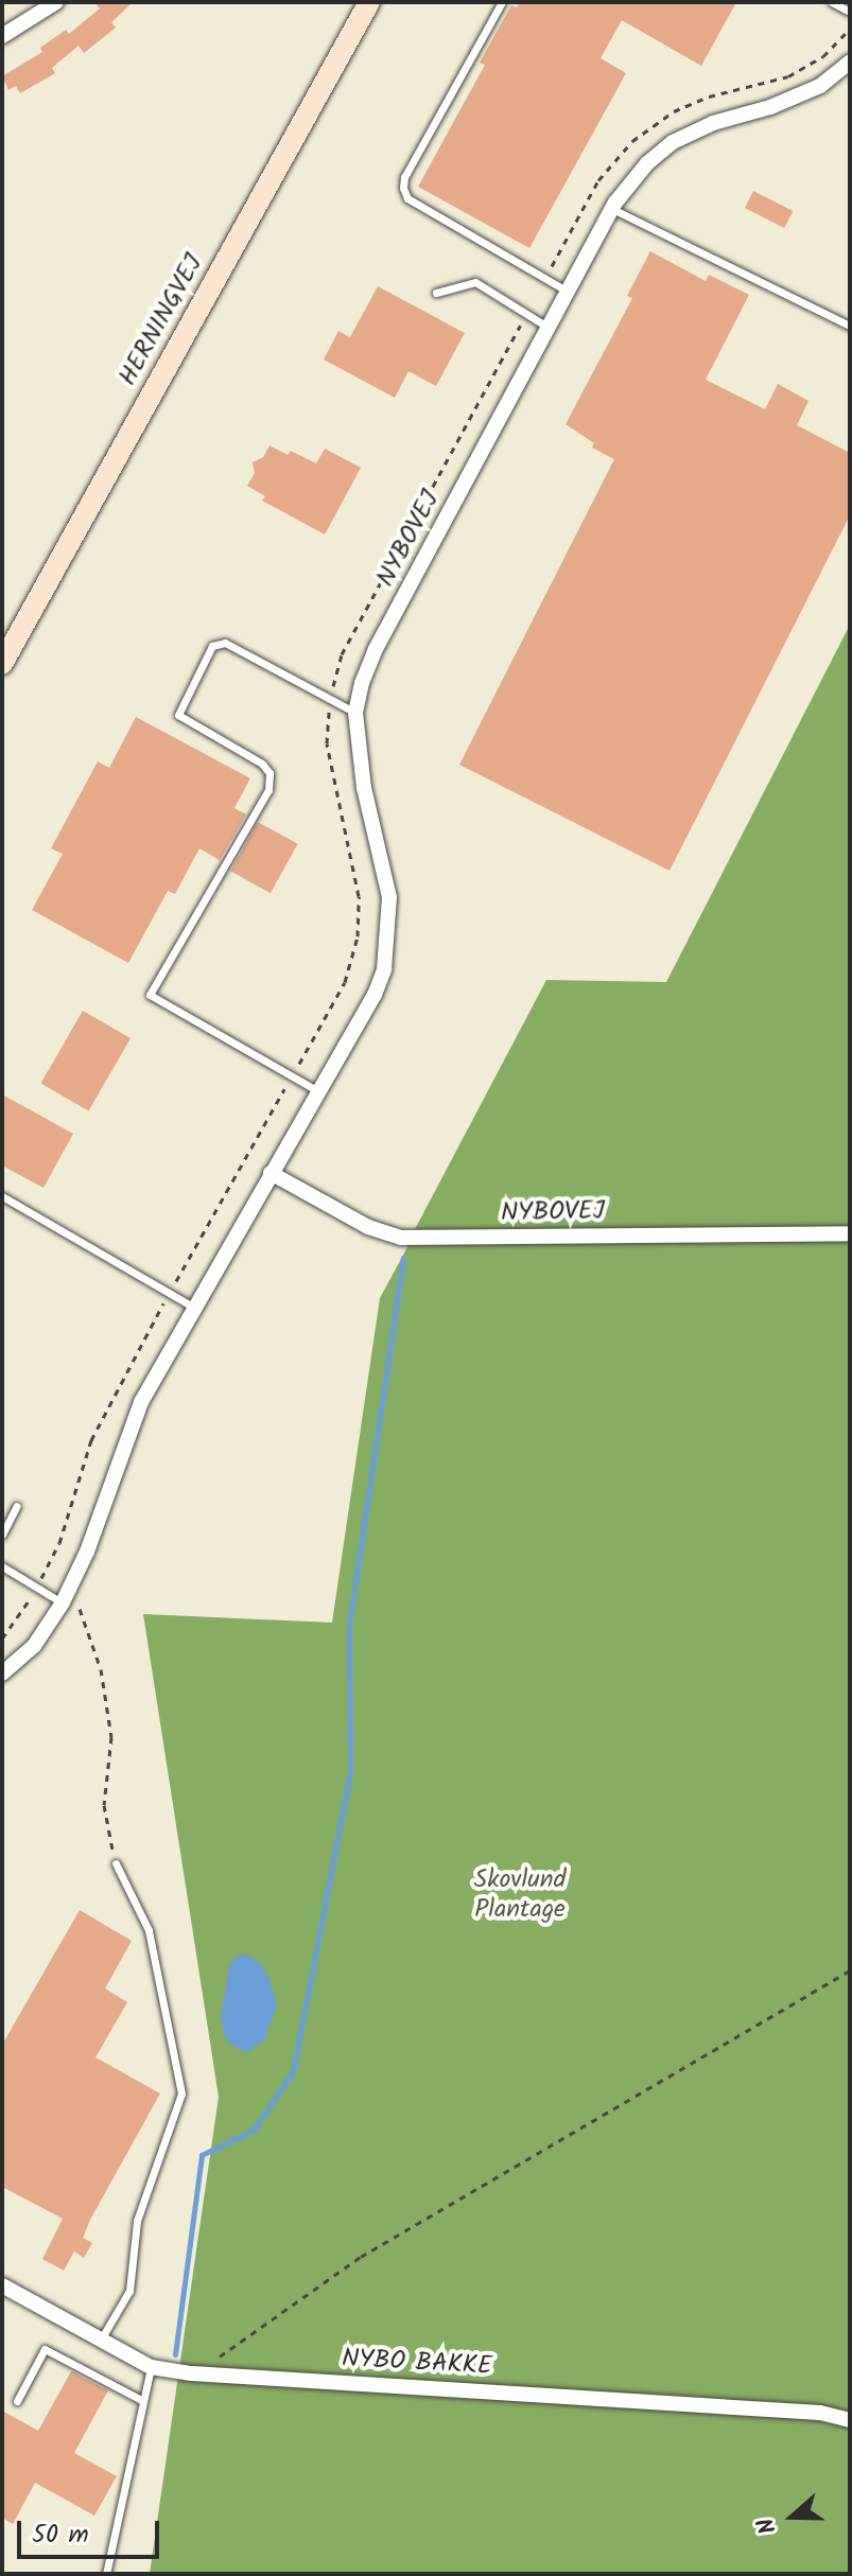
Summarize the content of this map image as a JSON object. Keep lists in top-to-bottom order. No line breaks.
{"streets":{"main road":["HERNINGVEJ"],"street":["NYBOVEJ","NYBO BAKKE"]},"parks":["Skovlund Plantage"],"scale_bar":"50 m","north":"left"}
